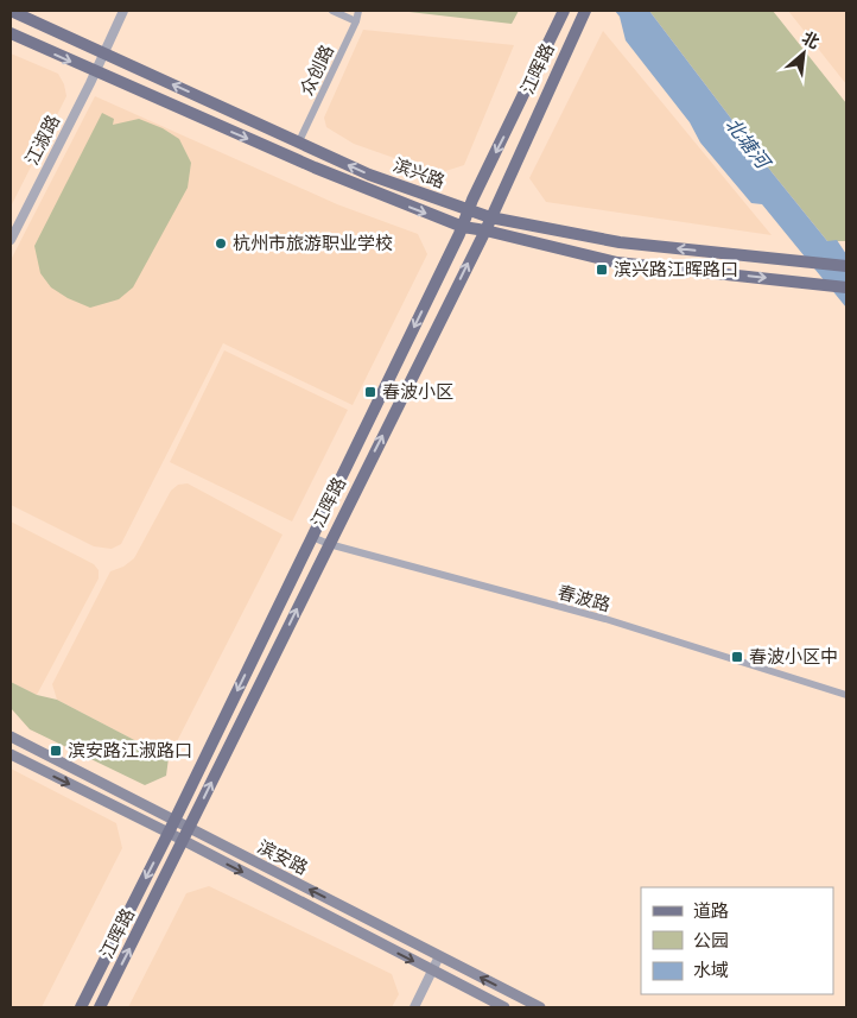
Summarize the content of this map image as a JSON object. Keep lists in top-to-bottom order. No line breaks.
{"streets":{"main road":["江晖路","滨兴路","滨安路"],"street":["众创路","江淑路","春波路"]},"crossings":[["江晖路","滨兴路"],["江晖路","春波路"],["江晖路","滨安路"],["众创路","滨兴路"],["江淑路","滨兴路"]],"water":["北塘河"],"places":{"other":["杭州市旅游职业学校"],"transit":["滨兴路江晖路口","春波小区","春波小区中","滨安路江淑路口"]},"legend":["道路","公园","水域"],"north":"top right"}
